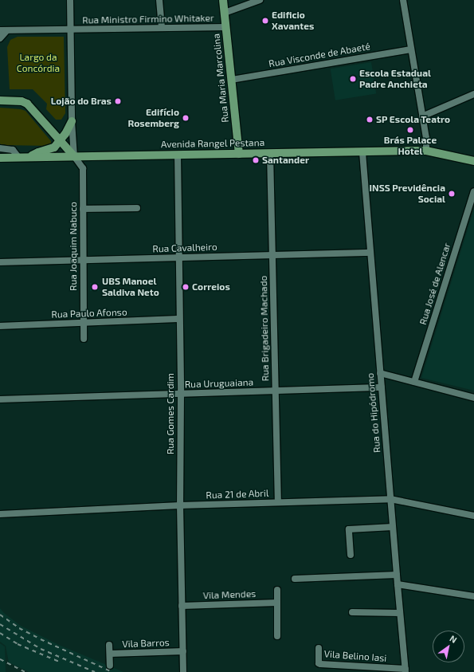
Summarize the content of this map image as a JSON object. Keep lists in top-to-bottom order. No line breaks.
{"streets":{"main road":["Rua Maria Marcolina","Avenida Rangel Pestana"],"street":["Rua Ministro Firmino Whitaker","Rua Visconde de Abaeté","Rua Joaquim Nabuco","Rua Cavalheiro","Rua José de Alencar","Rua Paulo Afonso","Rua Brigadeiro Machado","Rua Uruguaiana","Rua do Hipódromo","Rua Gomes Cardim","Rua 21 de Abril","Vila Mendes","Vila Barros","Vila Belino Iasi"]},"crossings":[["Rua Ministro Firmino Whitaker","Rua Maria Marcolina"],["Rua Visconde de Abaeté","Rua Maria Marcolina"],["Rua Maria Marcolina","Avenida Rangel Pestana"],["Avenida Rangel Pestana","Rua Joaquim Nabuco"],["Avenida Rangel Pestana","Rua Brigadeiro Machado"],["Avenida Rangel Pestana","Rua do Hipódromo"],["Avenida Rangel Pestana","Rua Gomes Cardim"],["Rua Joaquim Nabuco","Rua Cavalheiro"],["Rua Joaquim Nabuco","Rua Paulo Afonso"],["Rua Cavalheiro","Rua Brigadeiro Machado"],["Rua Cavalheiro","Rua do Hipódromo"],["Rua Cavalheiro","Rua Gomes Cardim"],["Rua Paulo Afonso","Rua Gomes Cardim"],["Rua Brigadeiro Machado","Rua Uruguaiana"],["Rua Brigadeiro Machado","Rua 21 de Abril"],["Rua Uruguaiana","Rua do Hipódromo"],["Rua Uruguaiana","Rua Gomes Cardim"],["Rua do Hipódromo","Rua 21 de Abril"],["Rua do Hipódromo","Vila Belino Iasi"],["Rua Gomes Cardim","Rua 21 de Abril"],["Rua Gomes Cardim","Vila Mendes"],["Rua Gomes Cardim","Vila Barros"]],"parks":["Largo da Concórdia"],"places":["Edificio Xavantes","Escola Estadual Padre Anchieta","Lojão do Bras","Edifício Rosemberg","SP Escola Teatro","Brás Palace Hotel","Santander","INSS Previdência Social","UBS Manoel Saldiva Neto","Correios"],"north":"top right"}
